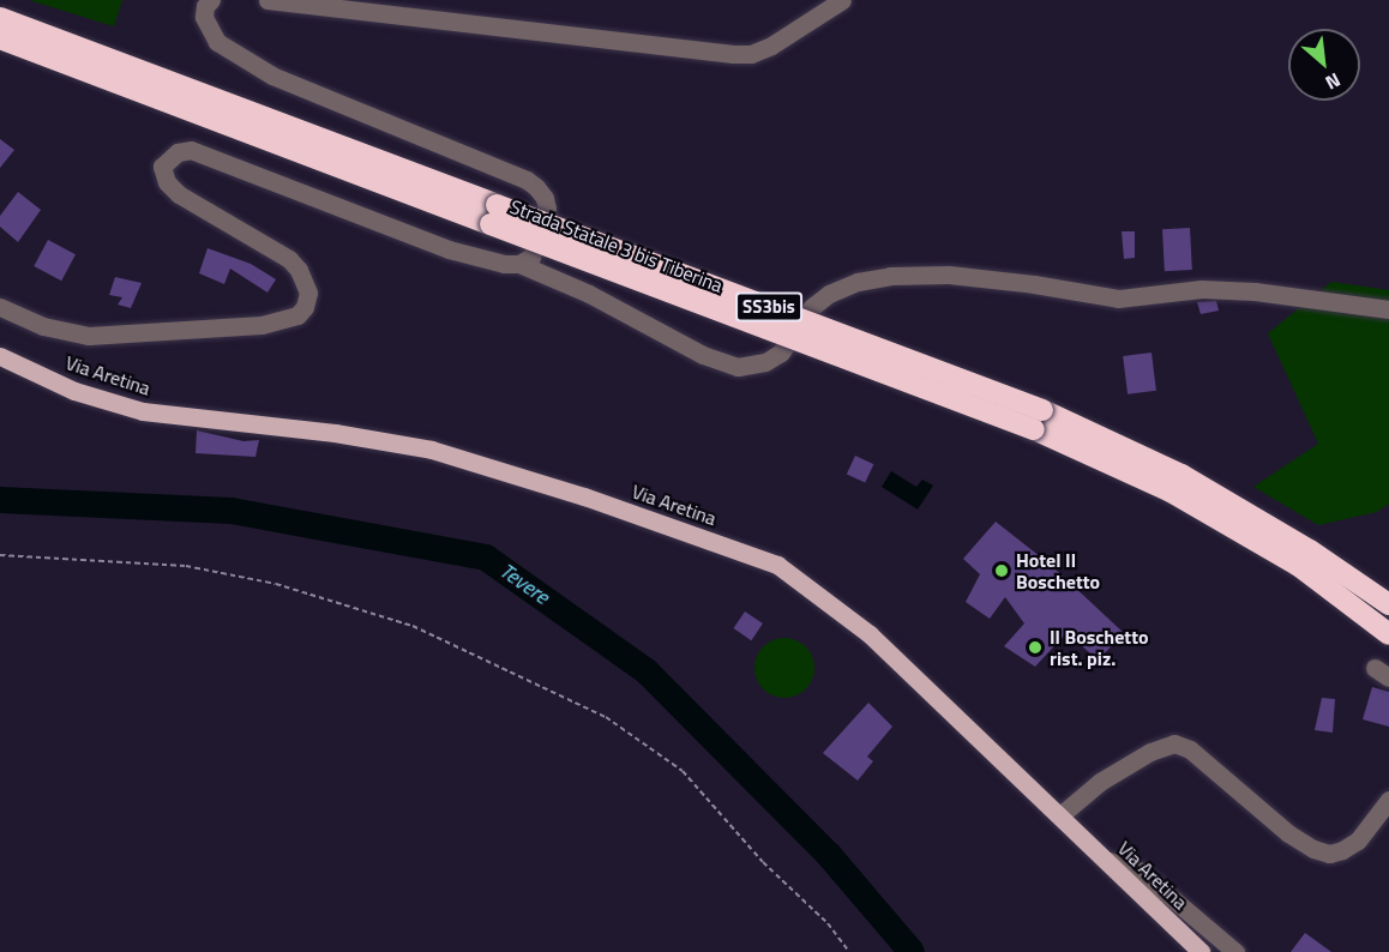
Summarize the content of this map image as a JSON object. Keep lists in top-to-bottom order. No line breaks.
{"streets":{"highway":["Strada Statale 3 bis Tiberina","SS3bis"],"main road":["Via Aretina"]},"water":["Tevere"],"places":["Hotel Il Boschetto","Il Boschetto rist. piz."],"north":"bottom right"}
